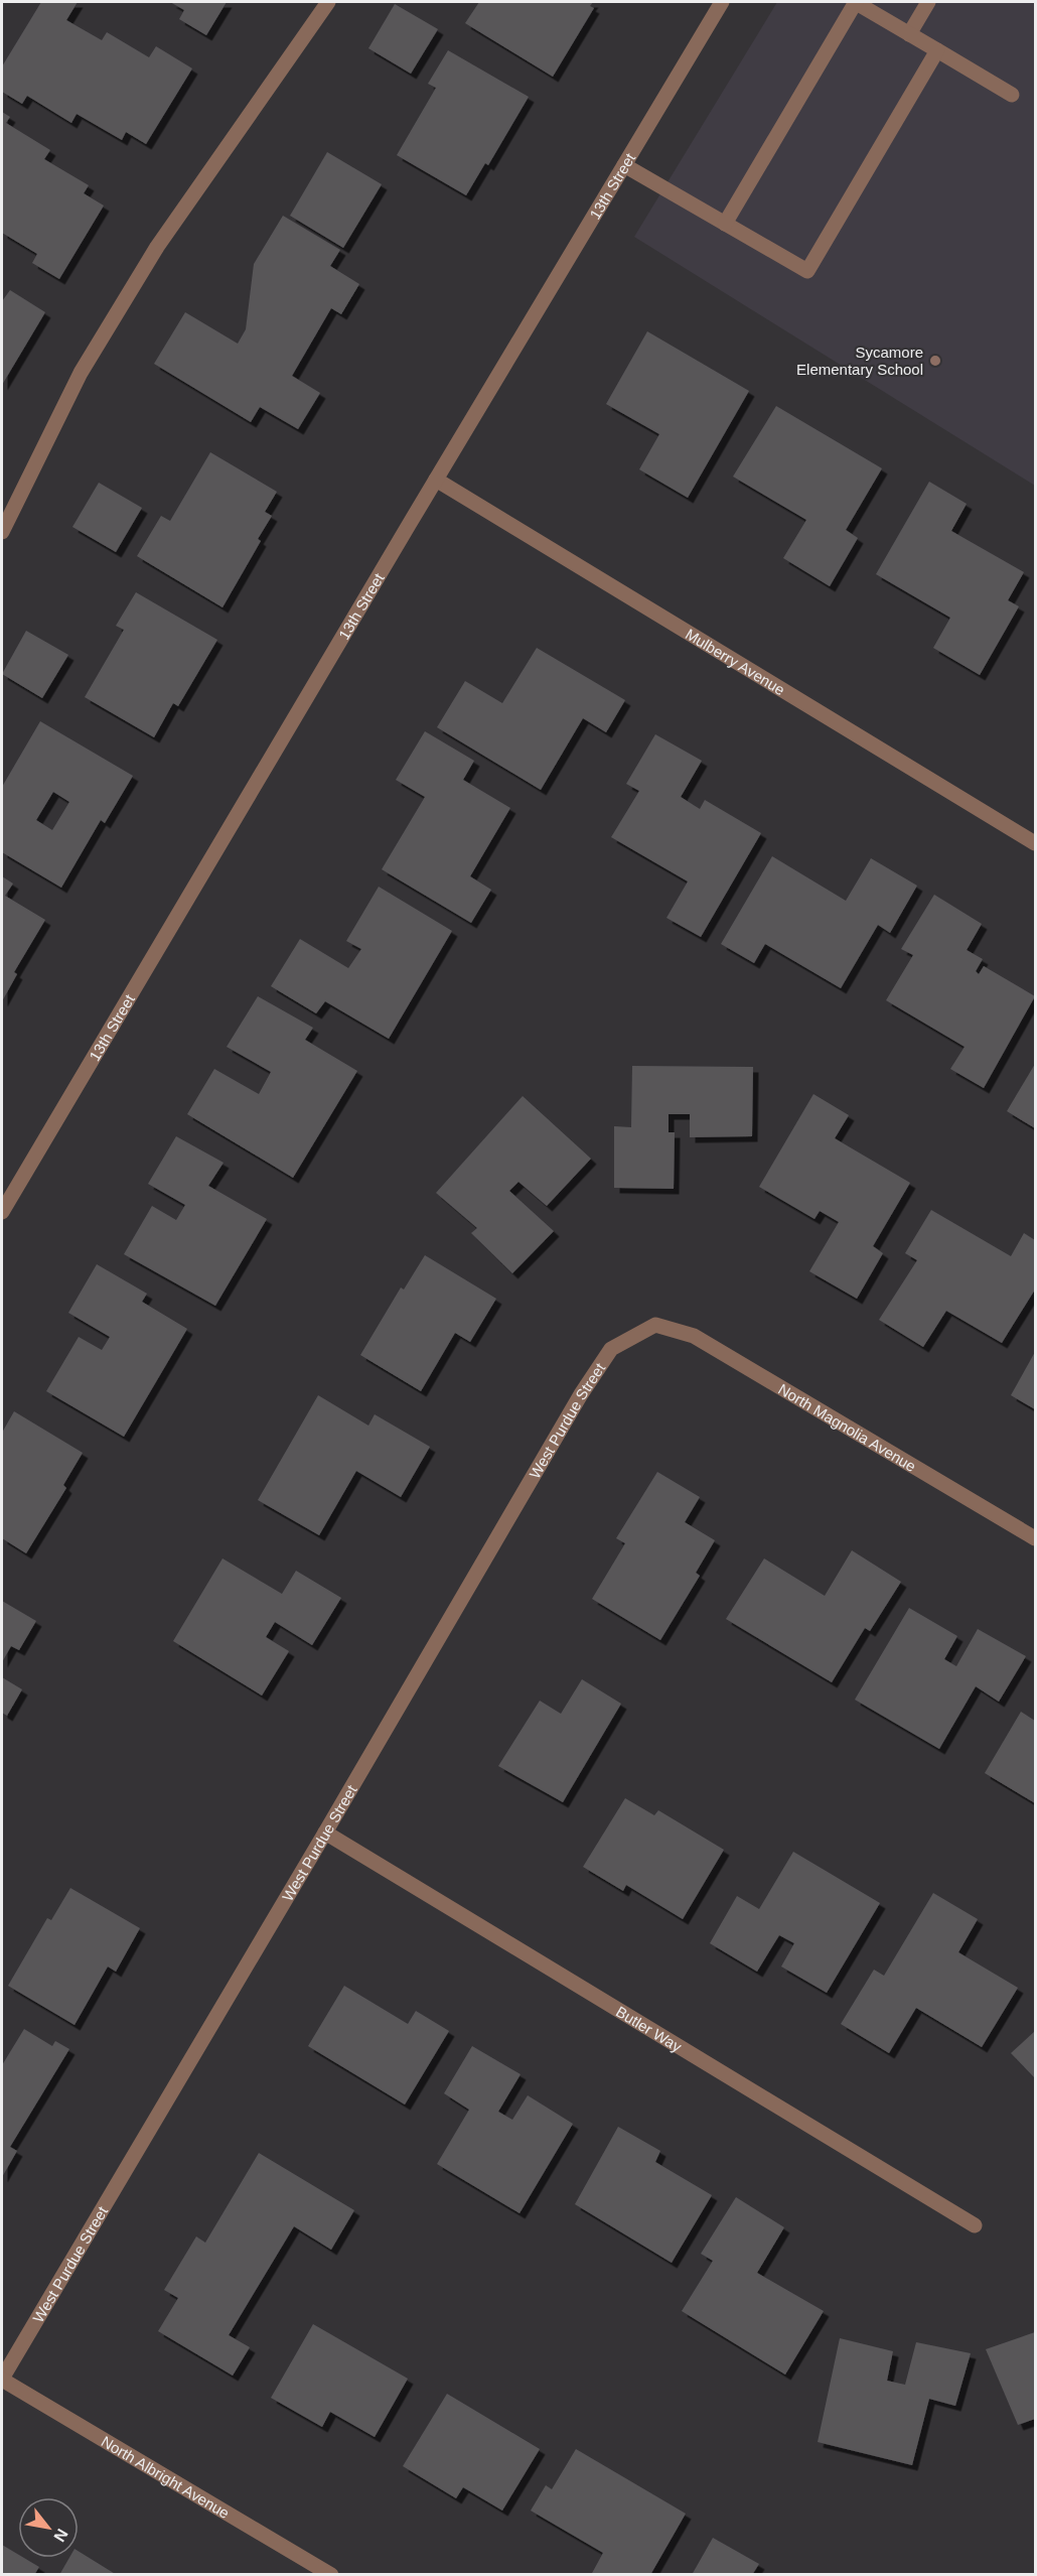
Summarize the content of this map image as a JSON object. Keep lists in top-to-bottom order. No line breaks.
{"streets":{"street":["13th Street","Mulberry Avenue","West Purdue Street","North Magnolia Avenue","Butler Way","North Albright Avenue"]},"crossings":[["13th Street","Mulberry Avenue"],["West Purdue Street","North Magnolia Avenue"],["West Purdue Street","Butler Way"],["West Purdue Street","North Albright Avenue"]],"places":["Sycamore Elementary School"],"north":"bottom right"}
